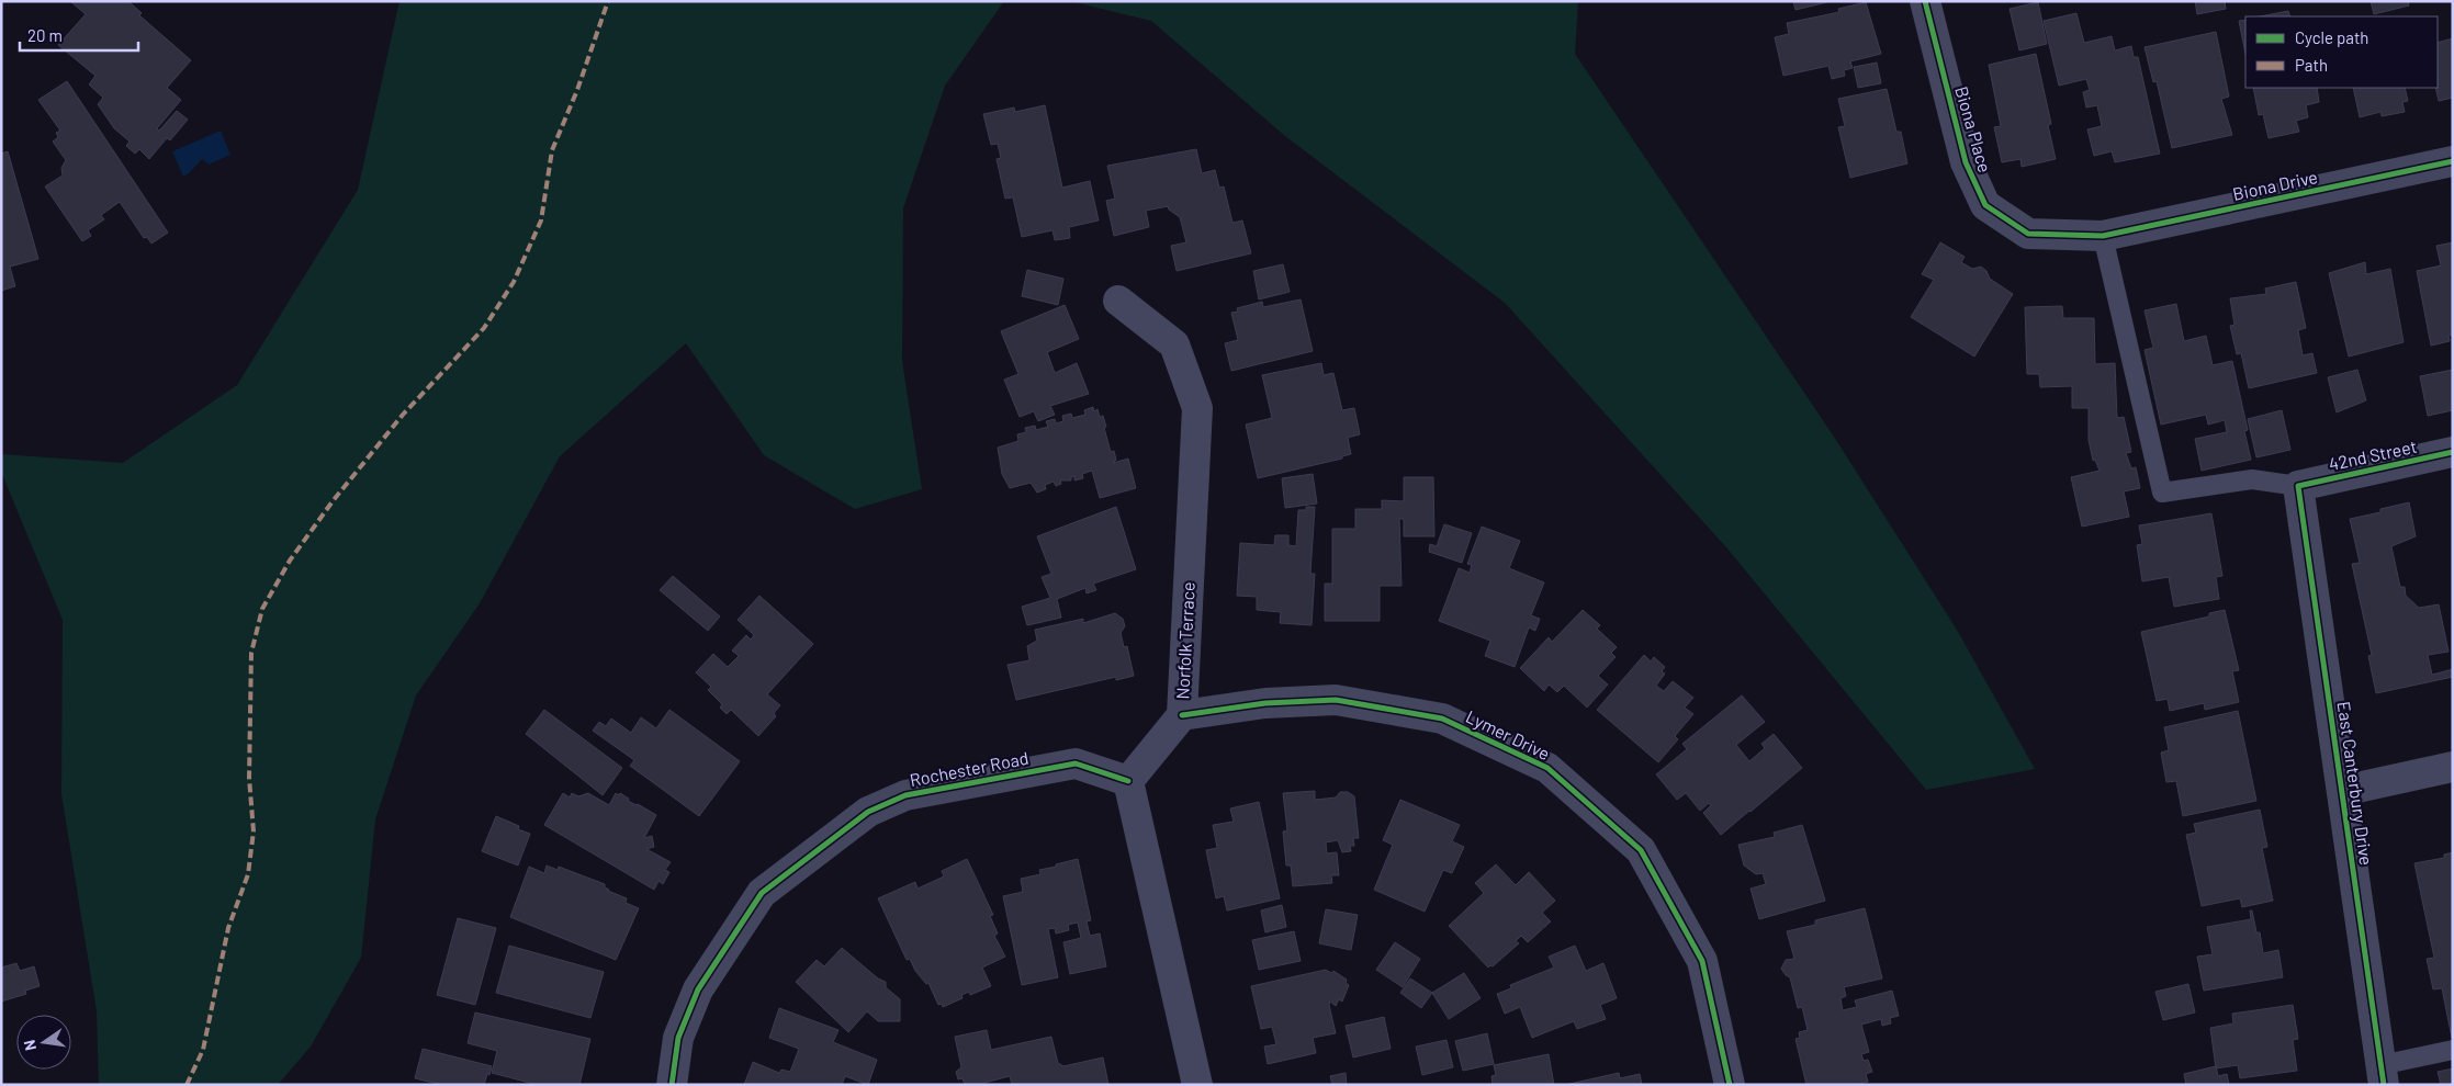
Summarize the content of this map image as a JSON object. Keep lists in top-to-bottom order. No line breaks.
{"streets":{"street":["Biona Place","Biona Drive","42nd Street","Norfolk Terrace","Lymer Drive","Rochester Road","East Canterbury Drive"]},"crossings":[["Biona Place","Biona Drive"],["42nd Street","East Canterbury Drive"],["Norfolk Terrace","Lymer Drive"],["Norfolk Terrace","Rochester Road"]],"legend":["Cycle path","Path"],"scale_bar":"20 m","north":"left"}
